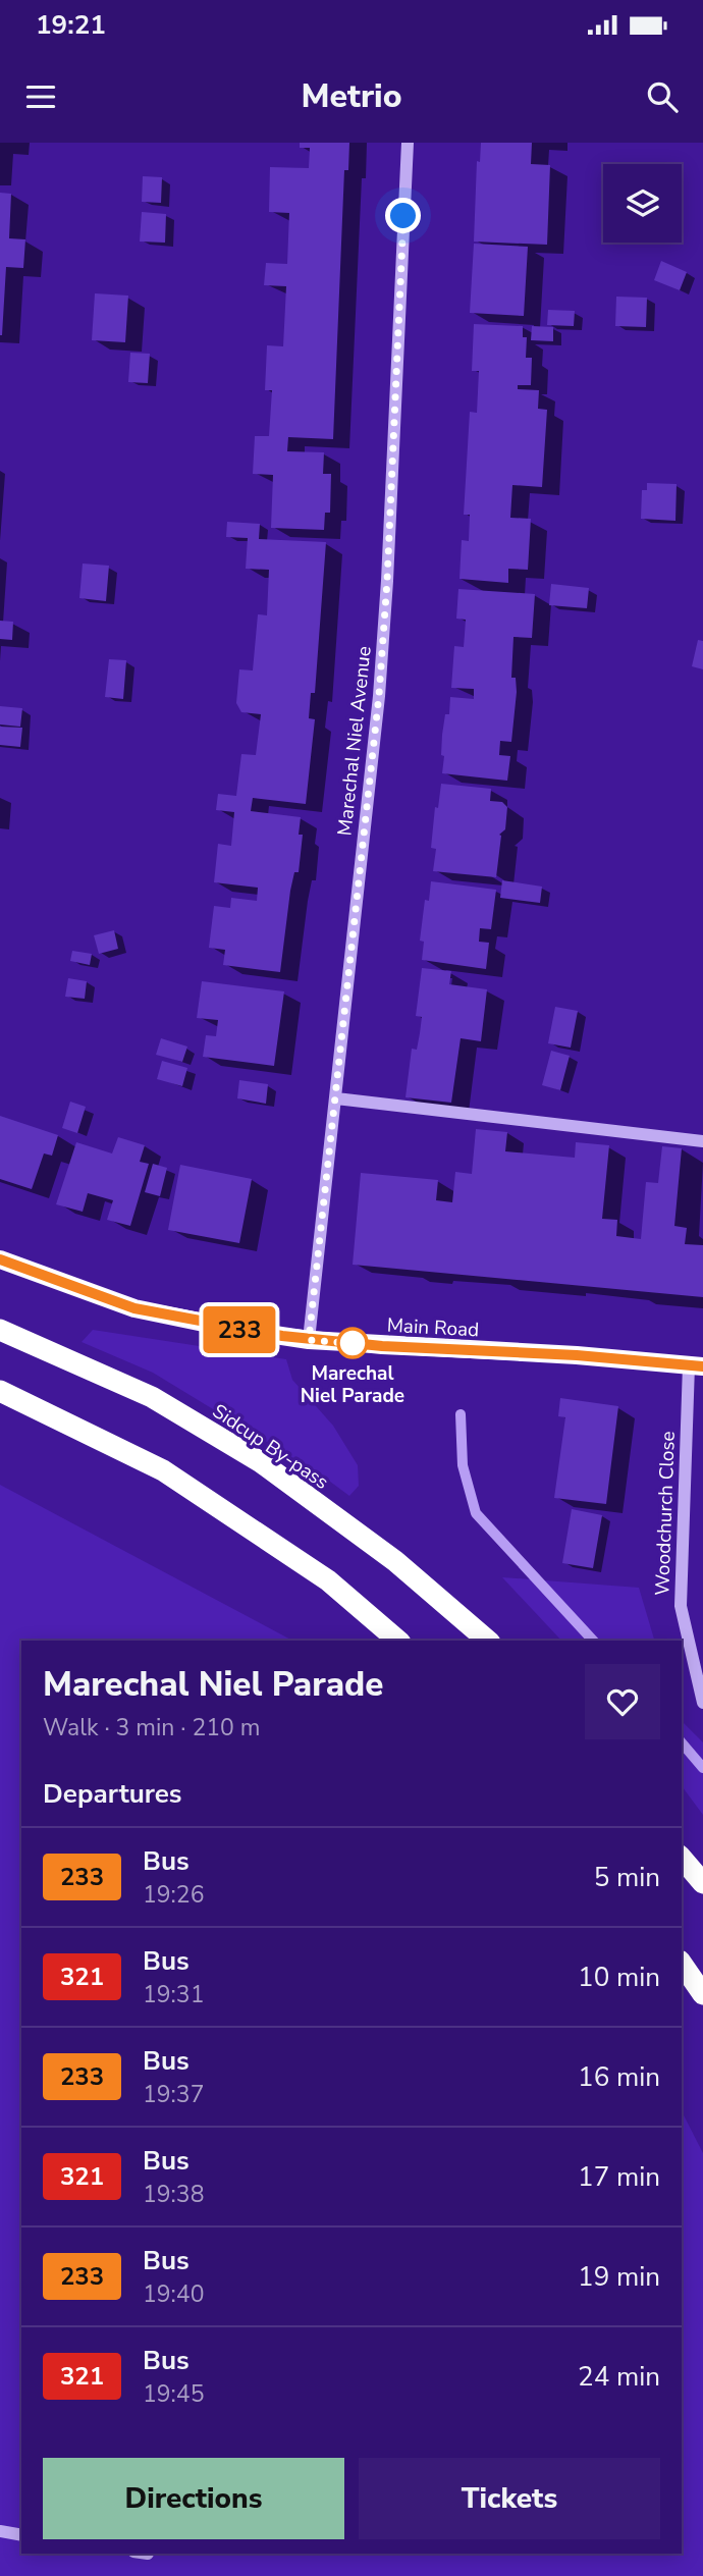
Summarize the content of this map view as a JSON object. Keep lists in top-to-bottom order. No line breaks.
{"streets":{"highway":["Sidcup By-pass"],"main road":["Main Road"],"street":["Marechal Niel Avenue","Woodchurch Close"]},"crossings":[["Marechal Niel Avenue","Main Road"],["Main Road","Woodchurch Close"]],"places":["Marechal Niel Parade"],"lines":["bus line 233"],"page":{"status":"19:21","header":"Metrio","on_map":"233","heading":[["Marechal Niel Parade","Walk · 3 min · 210 m"],"Departures"],"list":[{"mark":"233","name":"Bus","note":"19:26","value":"5 min"},{"mark":"321","name":"Bus","note":"19:31","value":"10 min"},{"mark":"233","name":"Bus","note":"19:37","value":"16 min"},{"mark":"321","name":"Bus","note":"19:38","value":"17 min"},{"mark":"233","name":"Bus","note":"19:40","value":"19 min"},{"mark":"321","name":"Bus","note":"19:45","value":"24 min"}],"buttons":["Directions","Tickets"]}}
